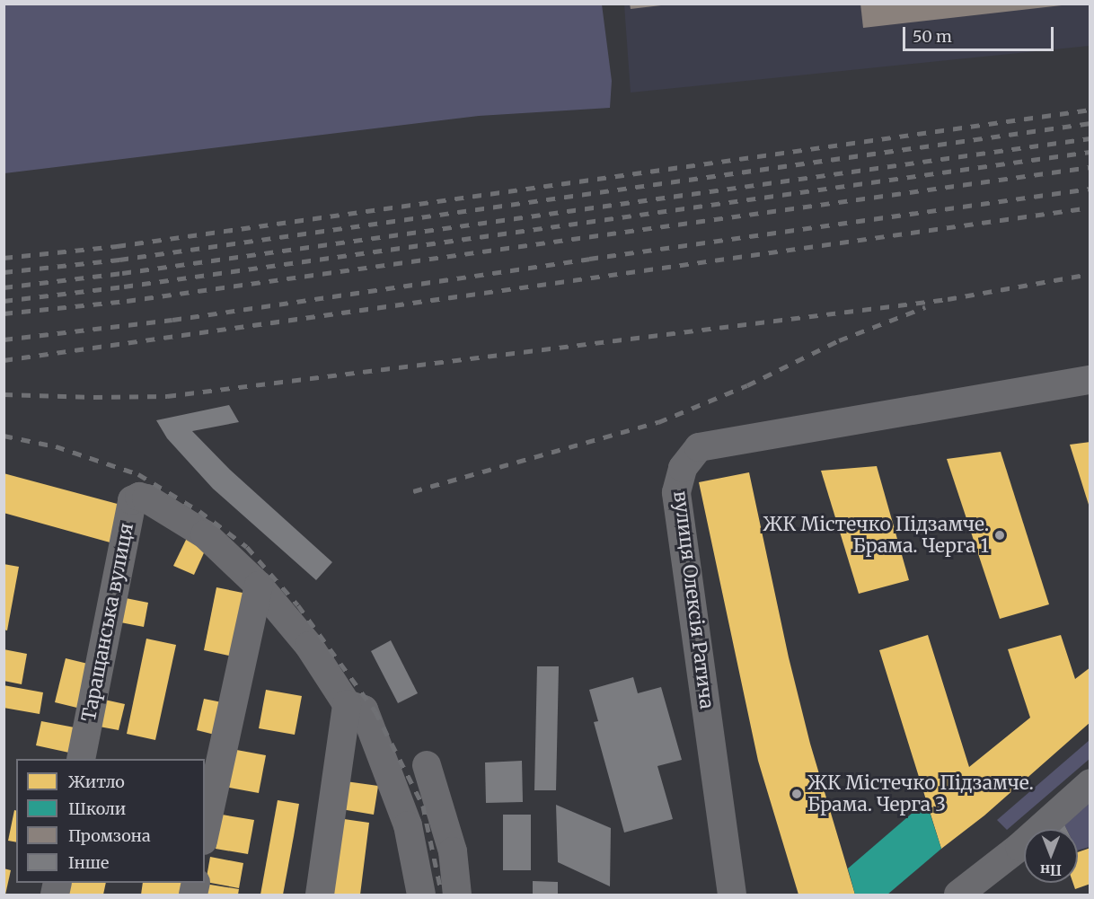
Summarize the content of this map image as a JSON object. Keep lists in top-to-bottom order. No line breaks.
{"streets":{"street":["вулиця Олексія Ратича","Таращанська вулиця"]},"places":["ЖК Містечко Підзамче. Брама. Черга 1","ЖК Містечко Підзамче. Брама. Черга 3"],"legend":["Житло","Школи","Промзона","Інше"],"scale_bar":"50 m","north":"bottom"}
